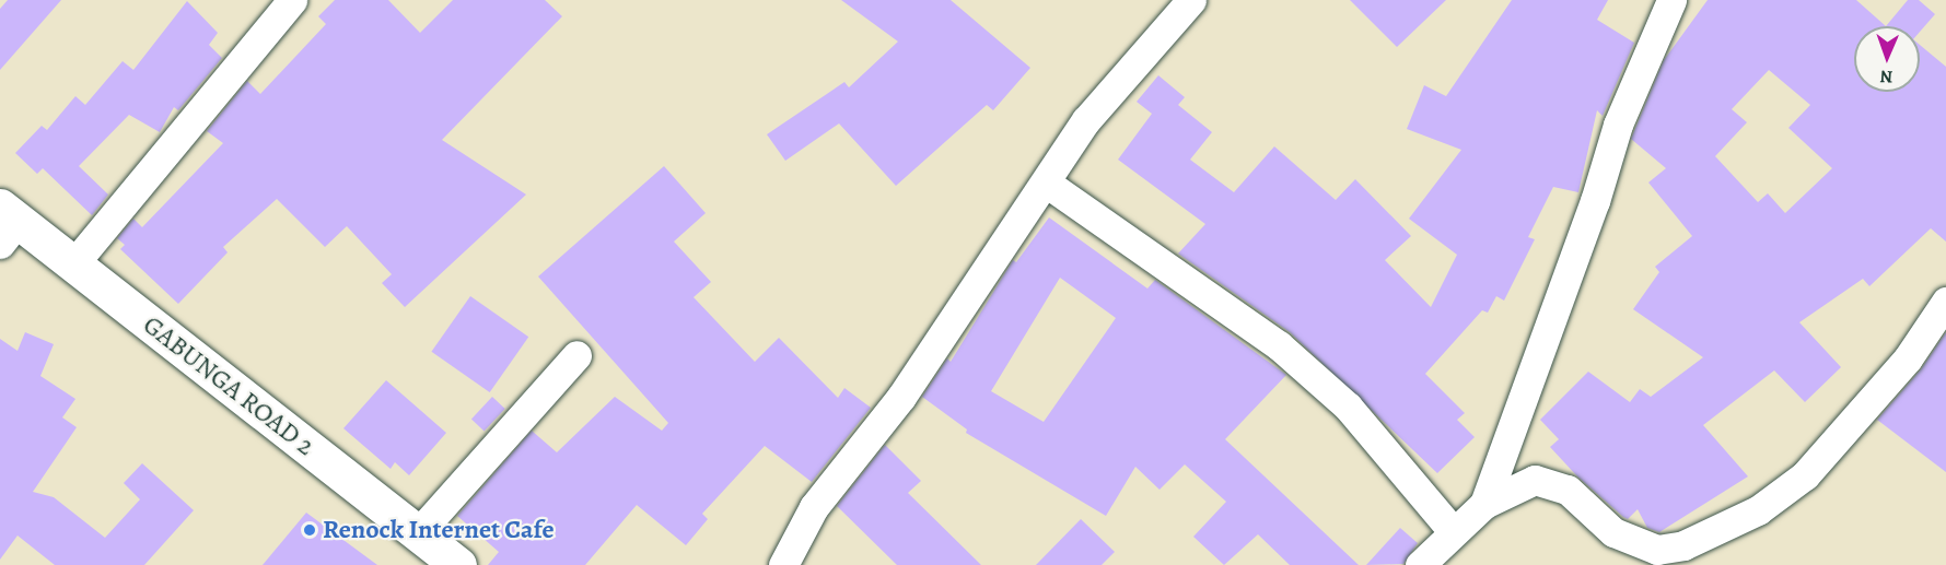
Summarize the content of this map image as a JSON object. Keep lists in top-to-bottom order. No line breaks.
{"streets":{"street":["GABUNGA ROAD 2"]},"places":["Renock Internet Cafe"],"north":"bottom"}
